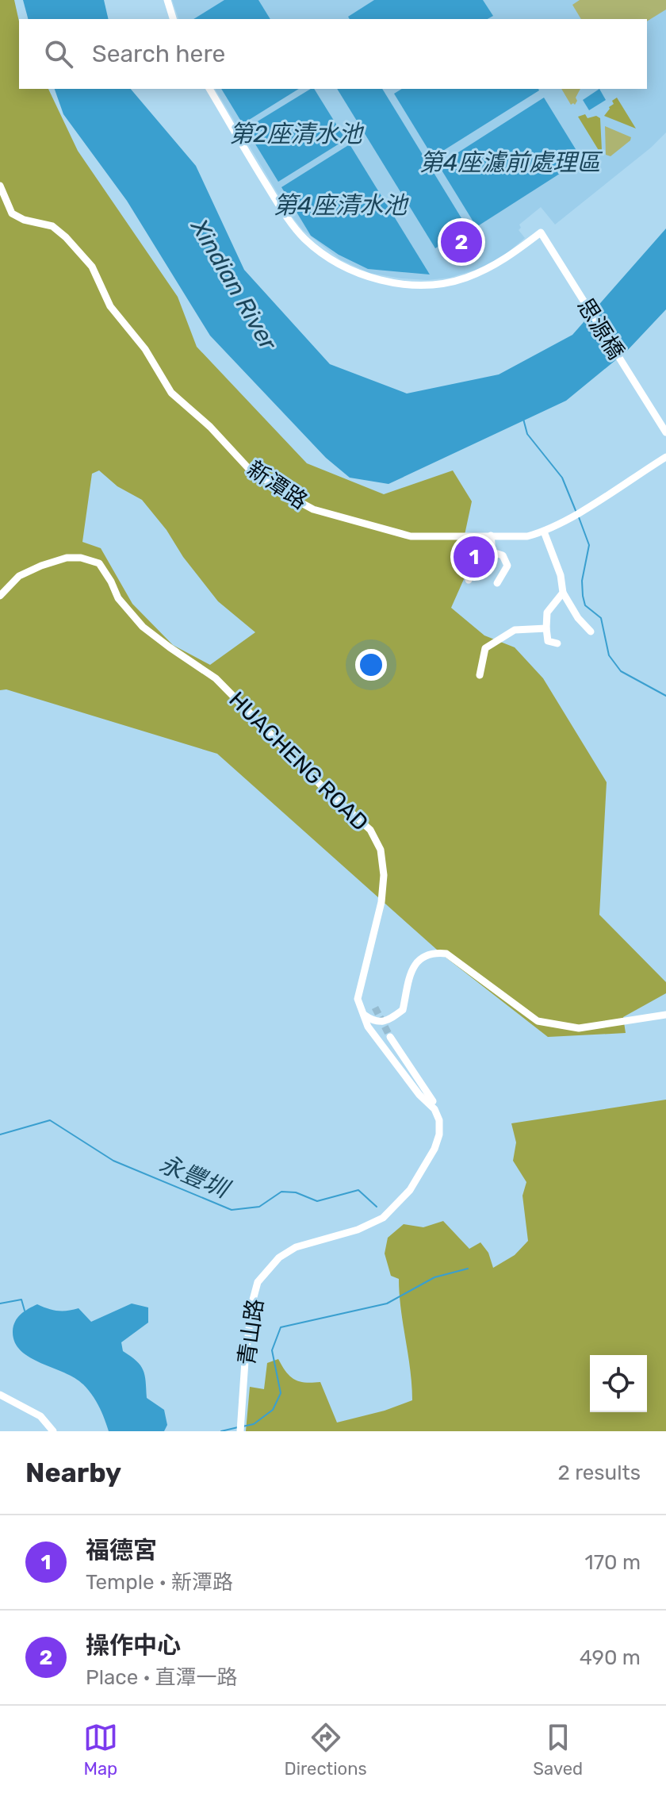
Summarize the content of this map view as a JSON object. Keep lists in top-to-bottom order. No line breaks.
{"streets":{"street":["思源橋","新潭路","HUACHENG ROAD","青山路"]},"water":["第2座清水池","第4座濾前處理區","第4座清水池","Xindian River","永豐圳"],"page":{"search":"Search here","pins":["2","1"],"heading":["Nearby","2 results"],"list":[{"mark":"1","name":"福德宮","note":"Temple · 新潭路","value":"170 m"},{"mark":"2","name":"操作中心","note":"Place · 直潭一路","value":"490 m"}],"nav":["Map","Directions","Saved"]}}
